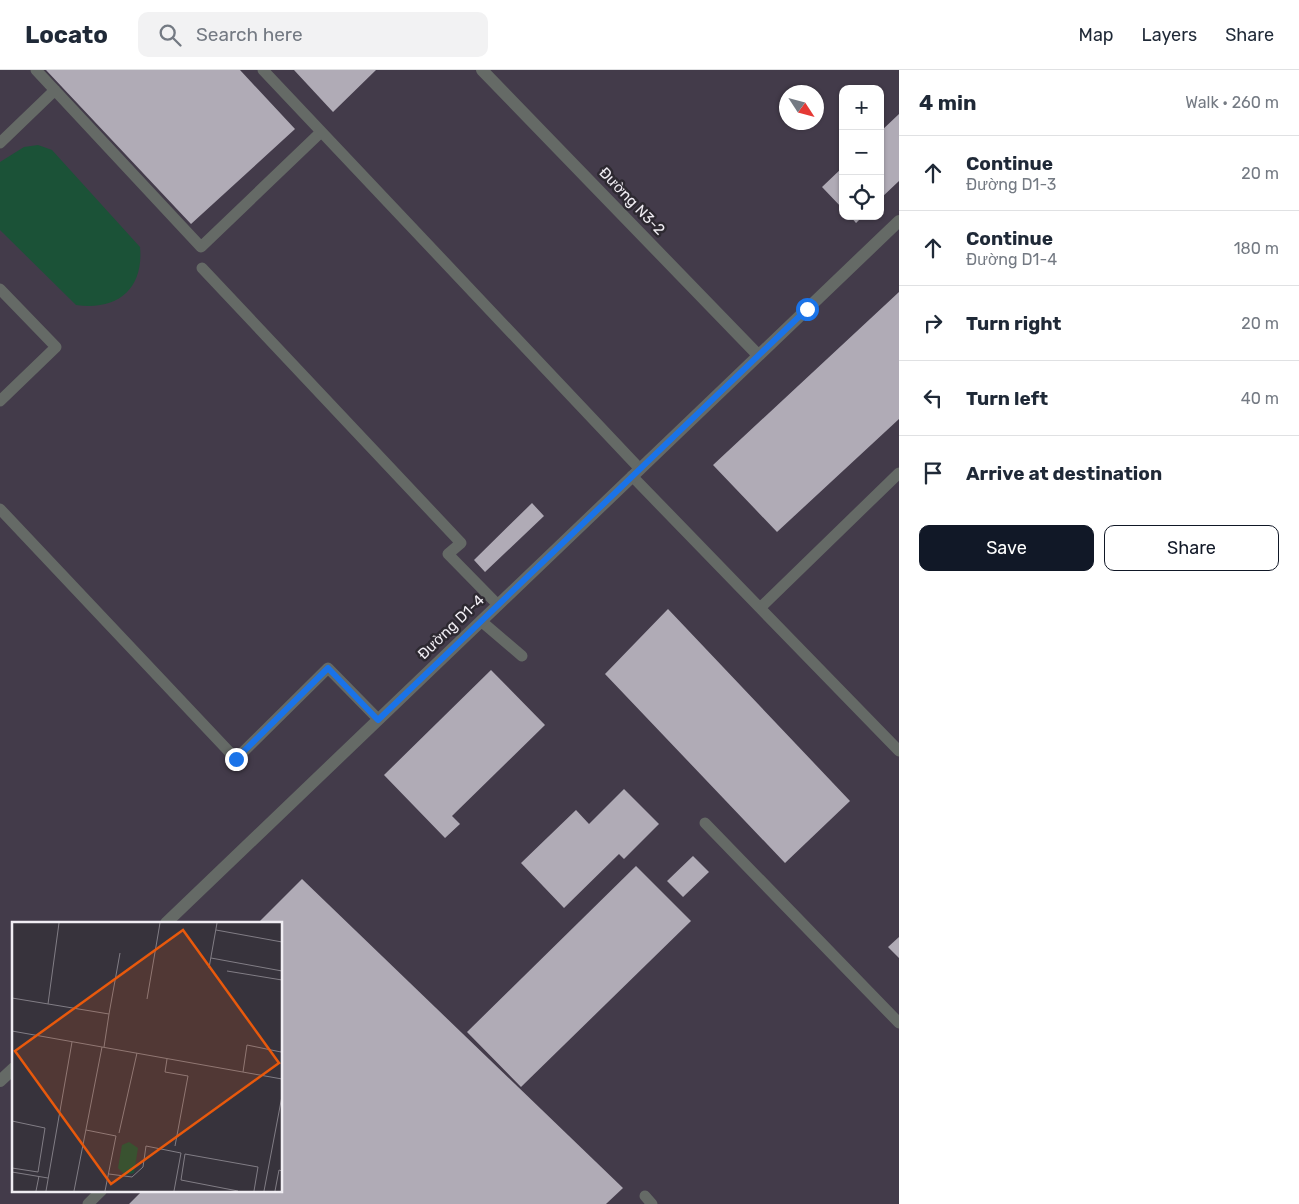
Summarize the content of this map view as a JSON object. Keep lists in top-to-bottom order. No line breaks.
{"streets":{"street":["Đường N3-2","Đường D1-4"]},"crossings":[["Đường N3-2","Đường D1-4"]],"north":"bottom right","page":{"header":"Locato","search":"Search here","nav":["Map","Layers","Share"],"heading":["4 min","Walk · 260 m"],"map_buttons":["+","−"],"list":[["Continue","Đường D1-3","20 m"],["Continue","Đường D1-4","180 m"],["Turn right","20 m"],["Turn left","40 m"],"Arrive at destination"],"buttons":["Save","Share"]}}
